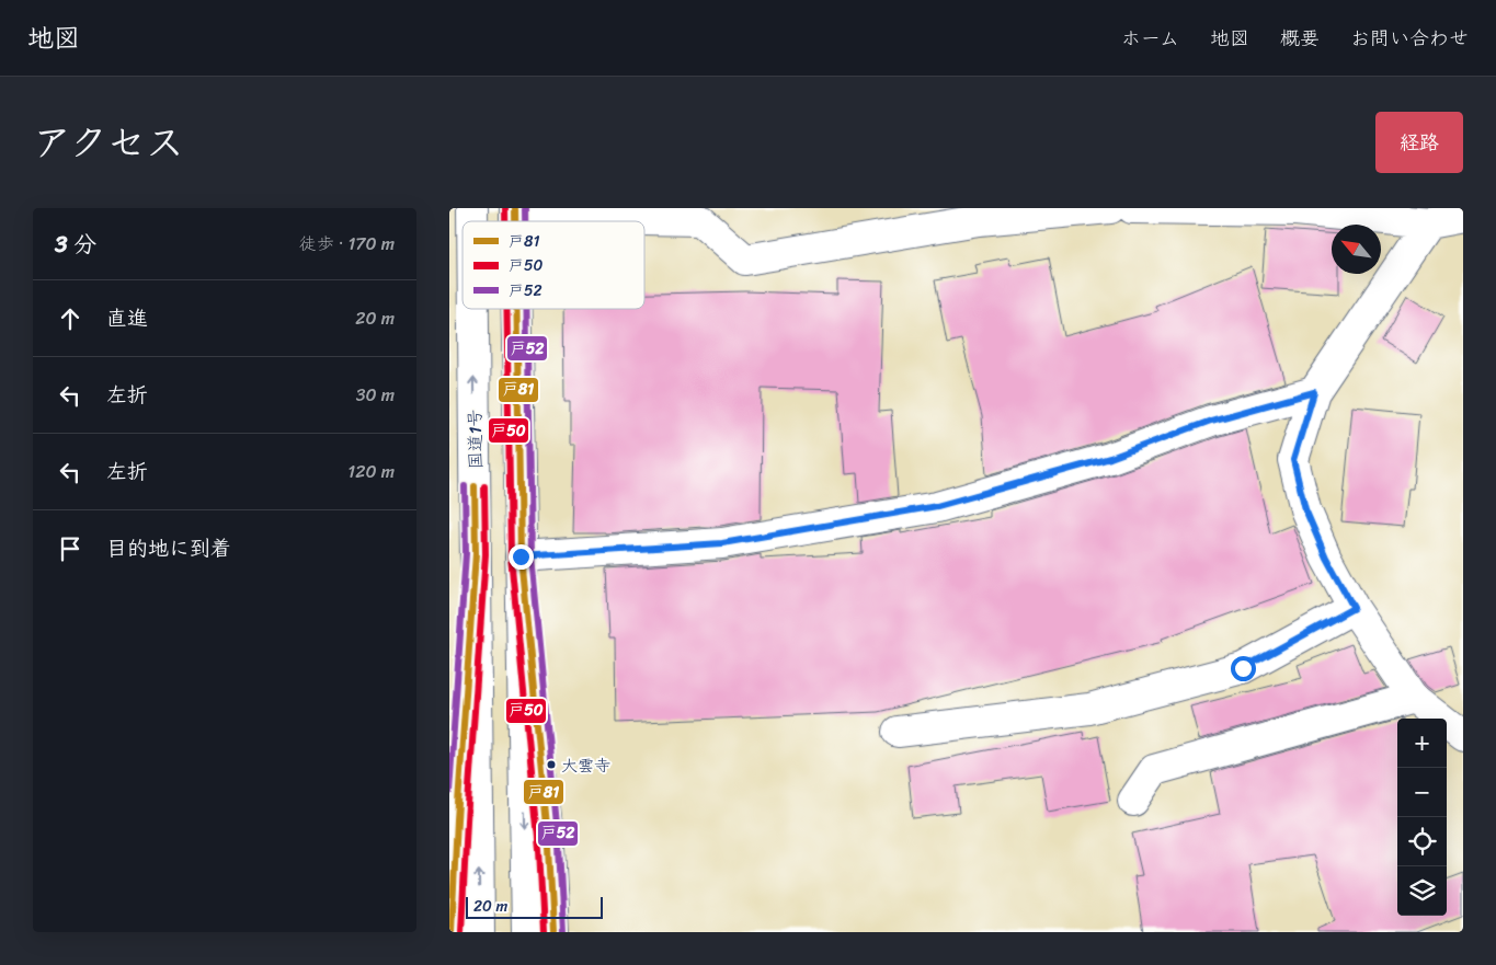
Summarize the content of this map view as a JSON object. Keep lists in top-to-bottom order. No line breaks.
{"streets":{"main road":["国道1号"]},"places":["大雲寺"],"lines":["transit line 戸81","transit line 戸50","transit line 戸52"],"legend":["戸81","戸50","戸52"],"scale_bar":"20 m","north":"top left","page":{"header":"地図","nav":["ホーム","地図","概要","お問い合わせ"],"title":"アクセス","buttons":"経路","heading":["3 分","徒歩 · 170 m"],"list":[["直進","20 m"],["左折","30 m"],["左折","120 m"],"目的地に到着"],"map_buttons":["+","−"],"scale":"20 m"}}
